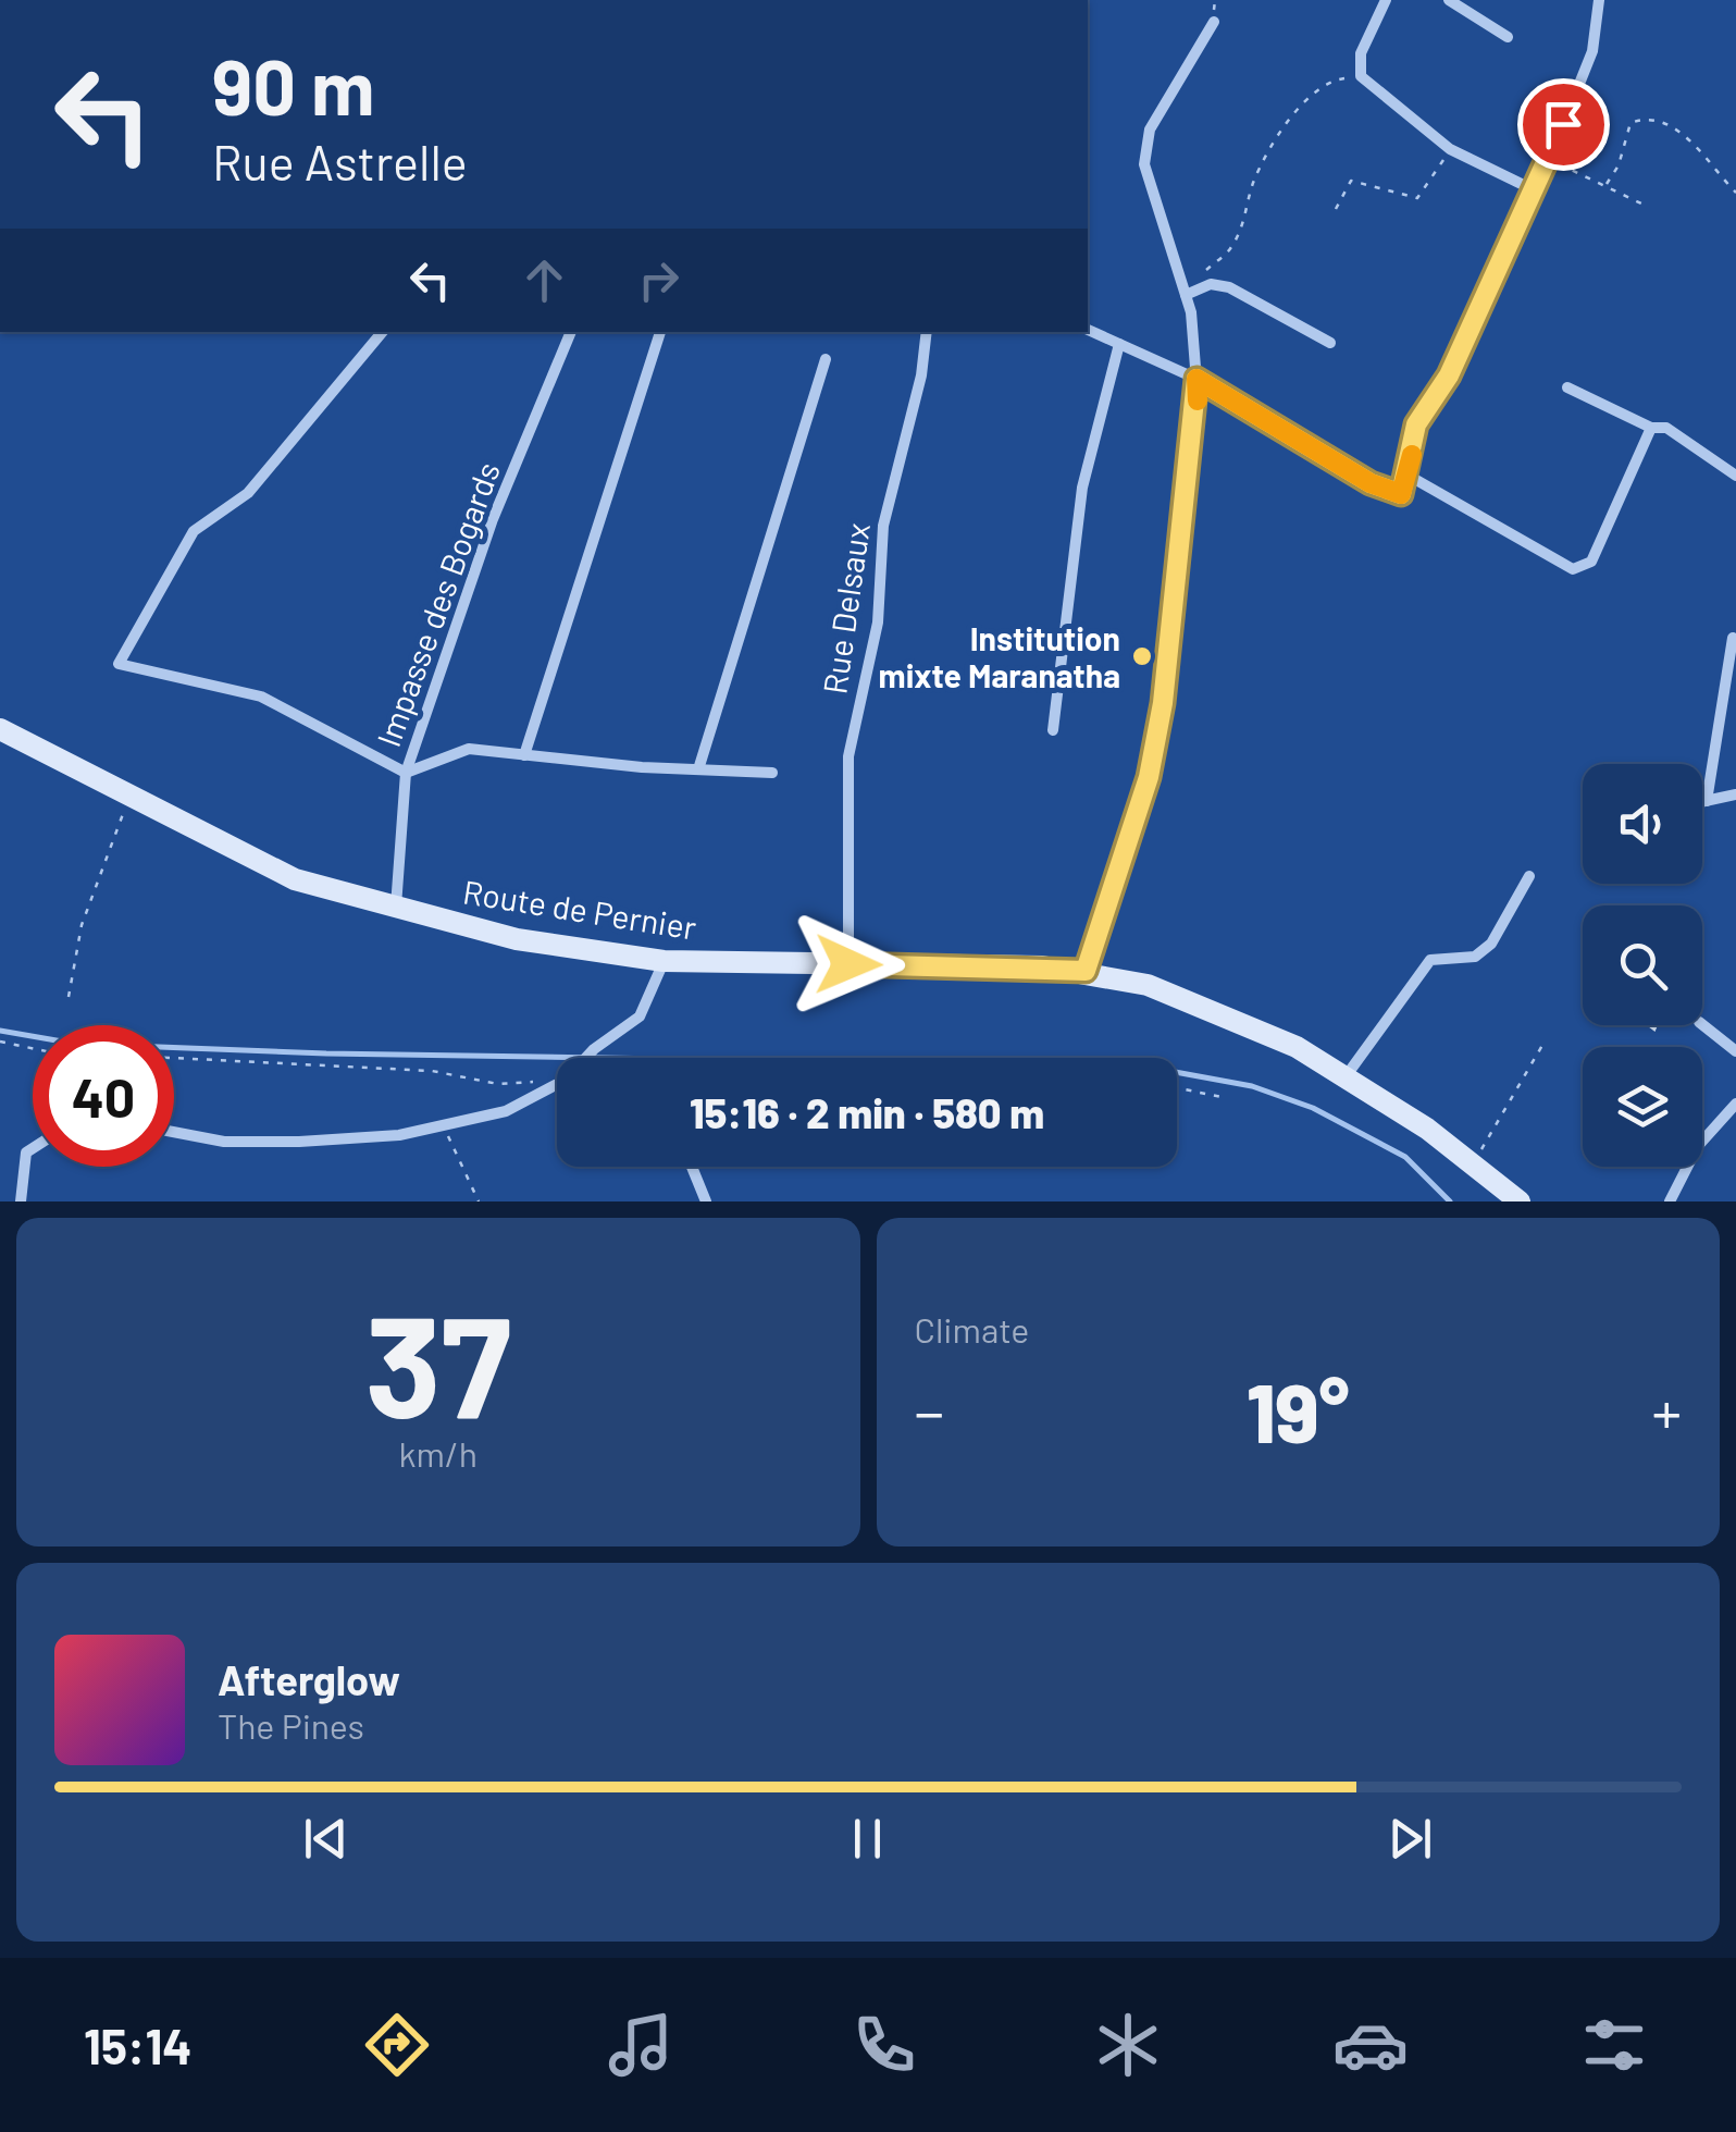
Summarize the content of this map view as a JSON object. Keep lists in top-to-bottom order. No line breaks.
{"streets":{"street":["Impasse des Bogards","Rue Delsaux","Route de Pernier"]},"crossings":[["Impasse des Bogards","Route de Pernier"],["Rue Delsaux","Route de Pernier"]],"places":["Institution mixte Maranatha"],"page":{"turn":["90 m","Rue Astrelle"],"limit":"40","trip":"15:16 · 2 min · 580 m","tile":[["37","km/h"],"Climate"],"heat":["−","19°","+"],"song":["Afterglow","The Pines"],"tabs":"15:14"}}
